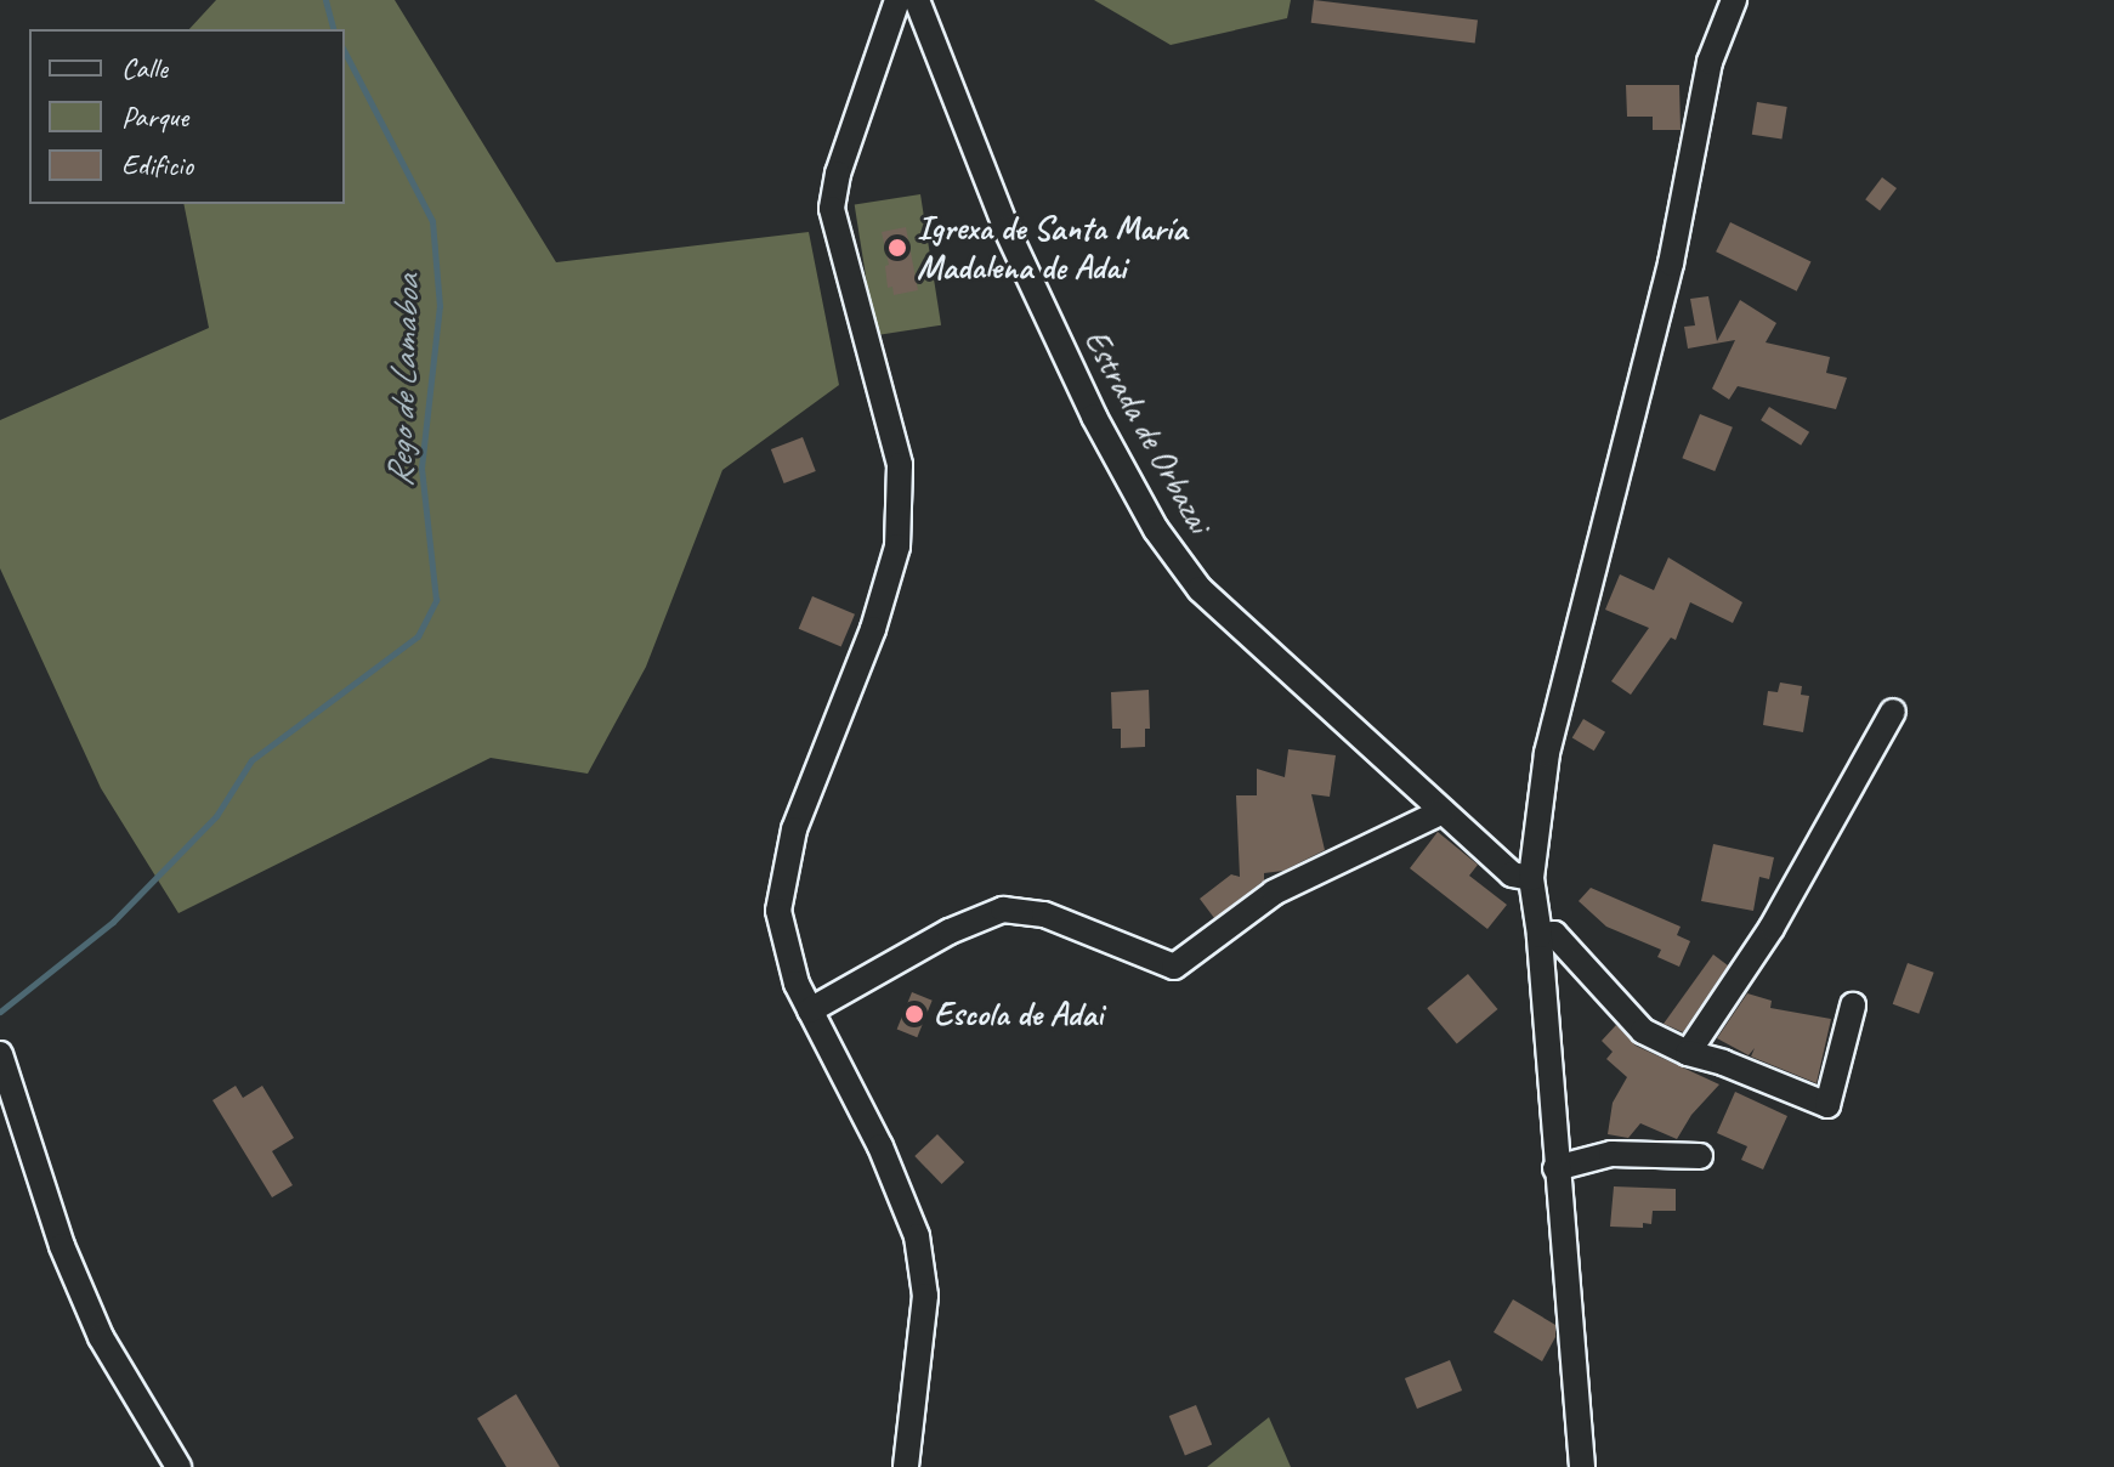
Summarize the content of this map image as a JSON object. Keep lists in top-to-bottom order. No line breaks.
{"streets":{"street":["Estrada de Orbazai"]},"water":["Rego de Lamaboa"],"places":["Igrexa de Santa María Madalena de Adai","Escola de Adai"],"legend":["Calle","Parque","Edificio"]}
